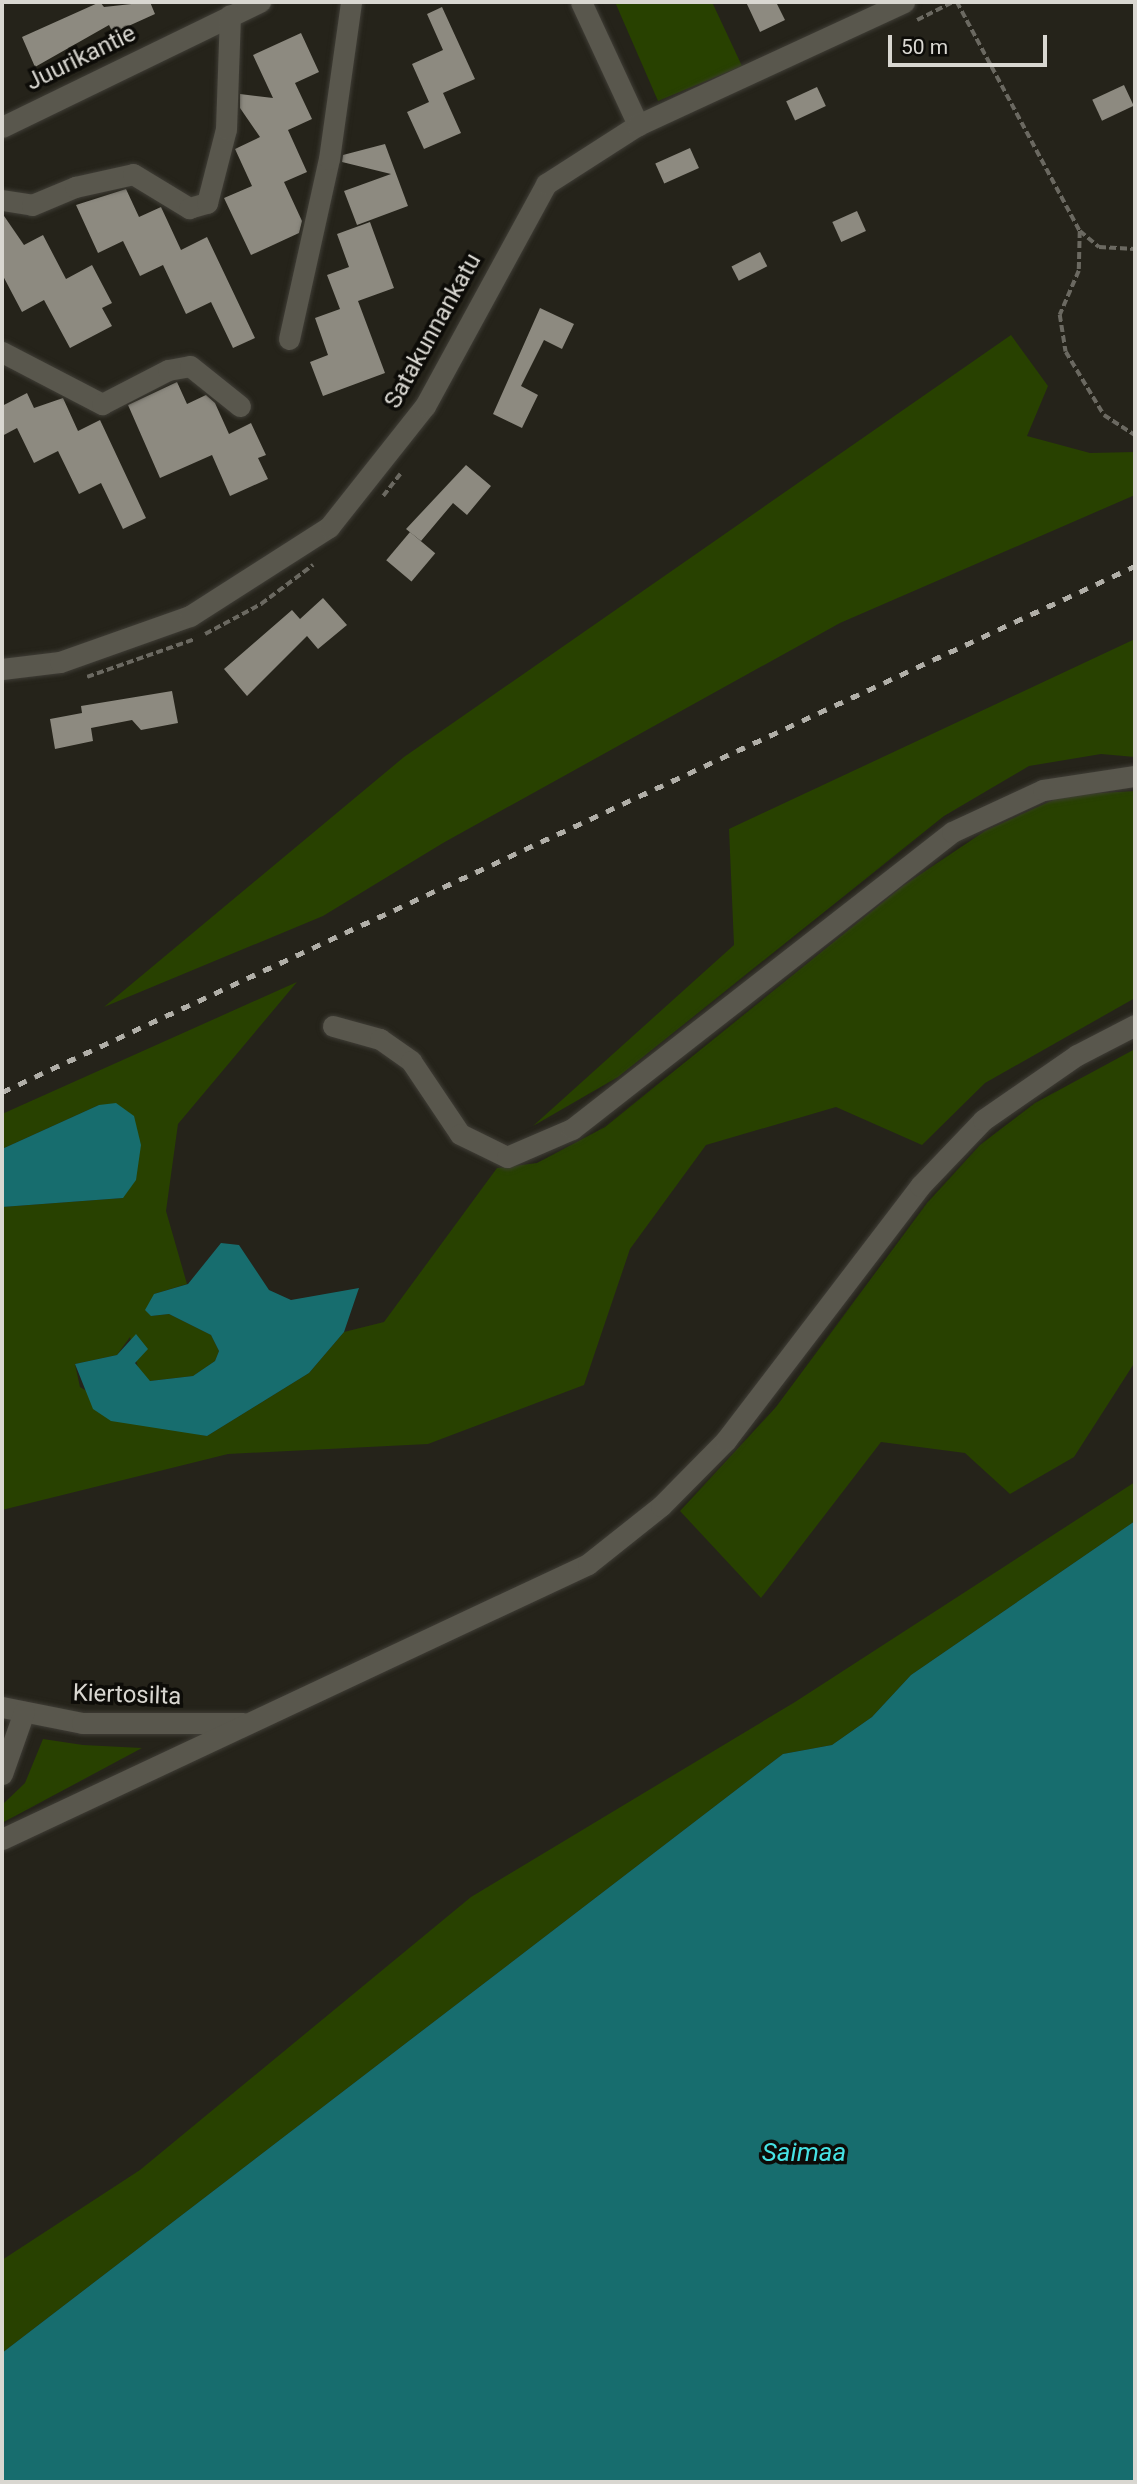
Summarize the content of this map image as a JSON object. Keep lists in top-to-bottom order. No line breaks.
{"streets":{"street":["Juurikantie","Satakunnankatu","Kiertosilta"]},"water":["Saimaa"],"scale_bar":"50 m"}
